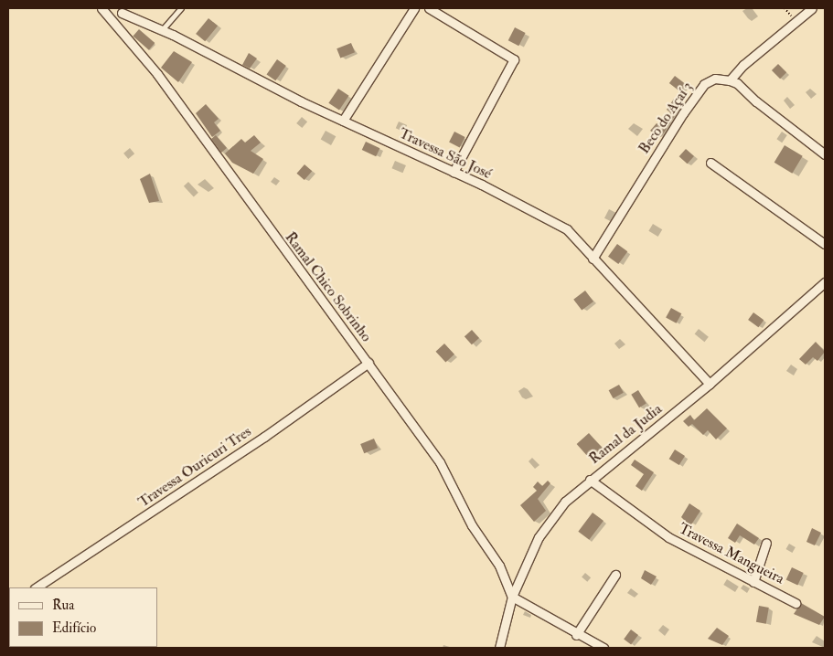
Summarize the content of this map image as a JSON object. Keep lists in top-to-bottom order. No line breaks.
{"streets":{"street":["Beco do Açaí 3","Travessa São José","Ramal Chico Sobrinho","Ramal da Judia","Travessa Ouricuri Tres","Travessa Mangueira"]},"crossings":[["Beco do Açaí 3","Travessa São José"],["Travessa São José","Ramal da Judia"],["Ramal Chico Sobrinho","Ramal da Judia"],["Ramal Chico Sobrinho","Travessa Ouricuri Tres"],["Ramal da Judia","Travessa Mangueira"]],"legend":["Rua","Edifício"]}
